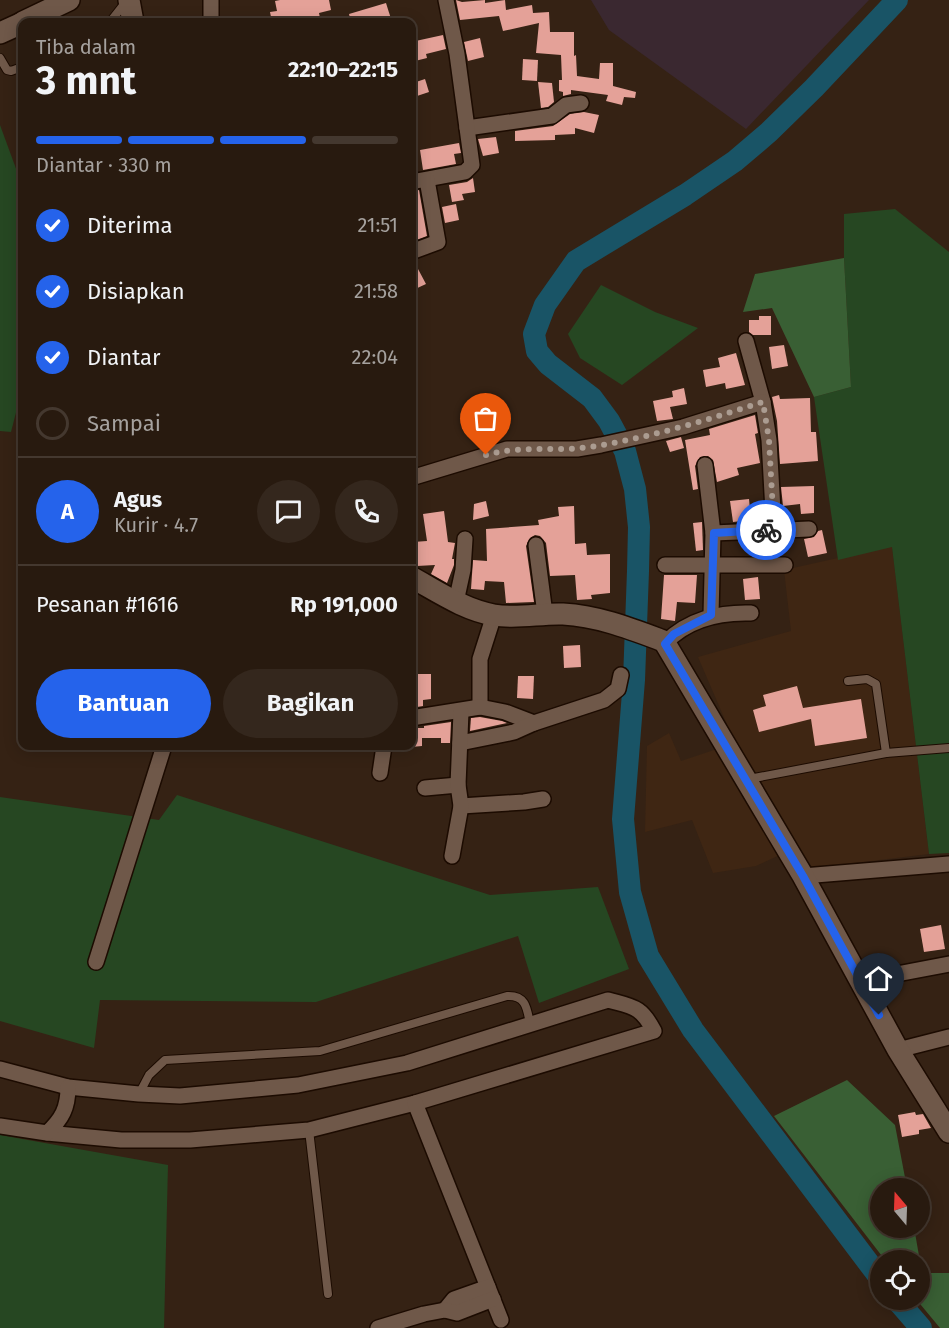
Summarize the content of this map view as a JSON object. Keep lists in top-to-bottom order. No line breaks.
{"north":"top","page":{"heading":["3 mnt","Tiba dalam","22:10–22:15"],"panel":["Agus","Kurir · 4.7","Pesanan #1616","Rp 191,000"],"bar":"Diantar · 330 m","list":[["Diterima","21:51"],["Disiapkan","21:58"],["Diantar","22:04"],"Sampai"],"round":"A","buttons":["Bantuan","Bagikan"]}}
